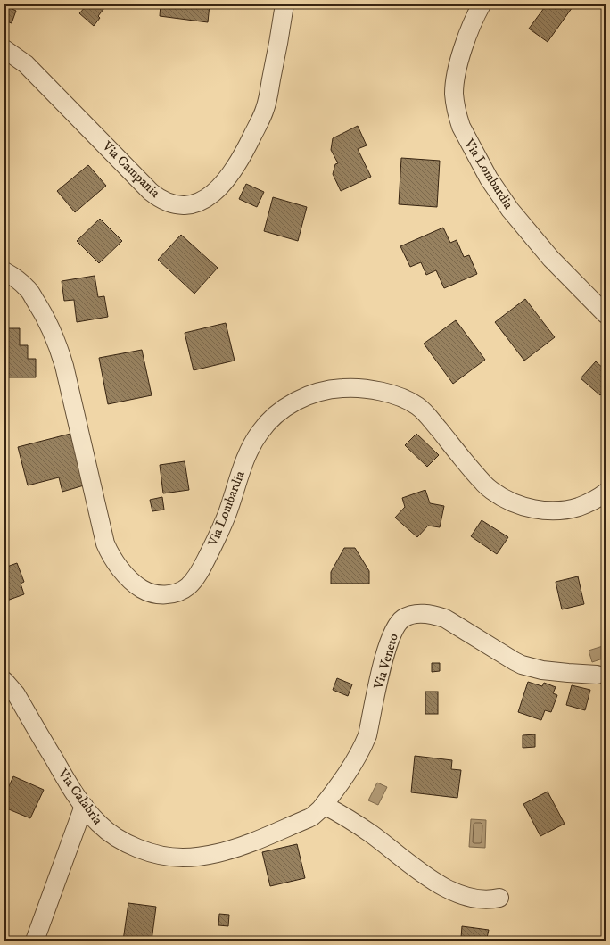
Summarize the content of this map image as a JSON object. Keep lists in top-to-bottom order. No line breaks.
{"streets":{"street":["Via Campania","Via Lombardia","Via Veneto","Via Calabria"]},"crossings":[["Via Veneto","Via Calabria"]]}
